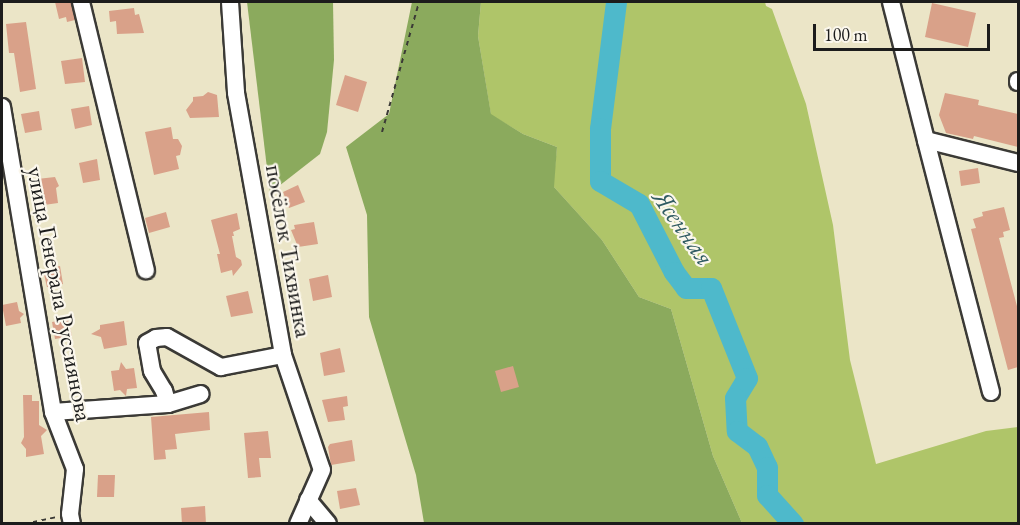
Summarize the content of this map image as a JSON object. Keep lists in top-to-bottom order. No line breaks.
{"streets":{"street":["посёлок Тихвинка","улица Генерала Руссиянова"]},"water":["Ясенная"],"scale_bar":"100 m"}
